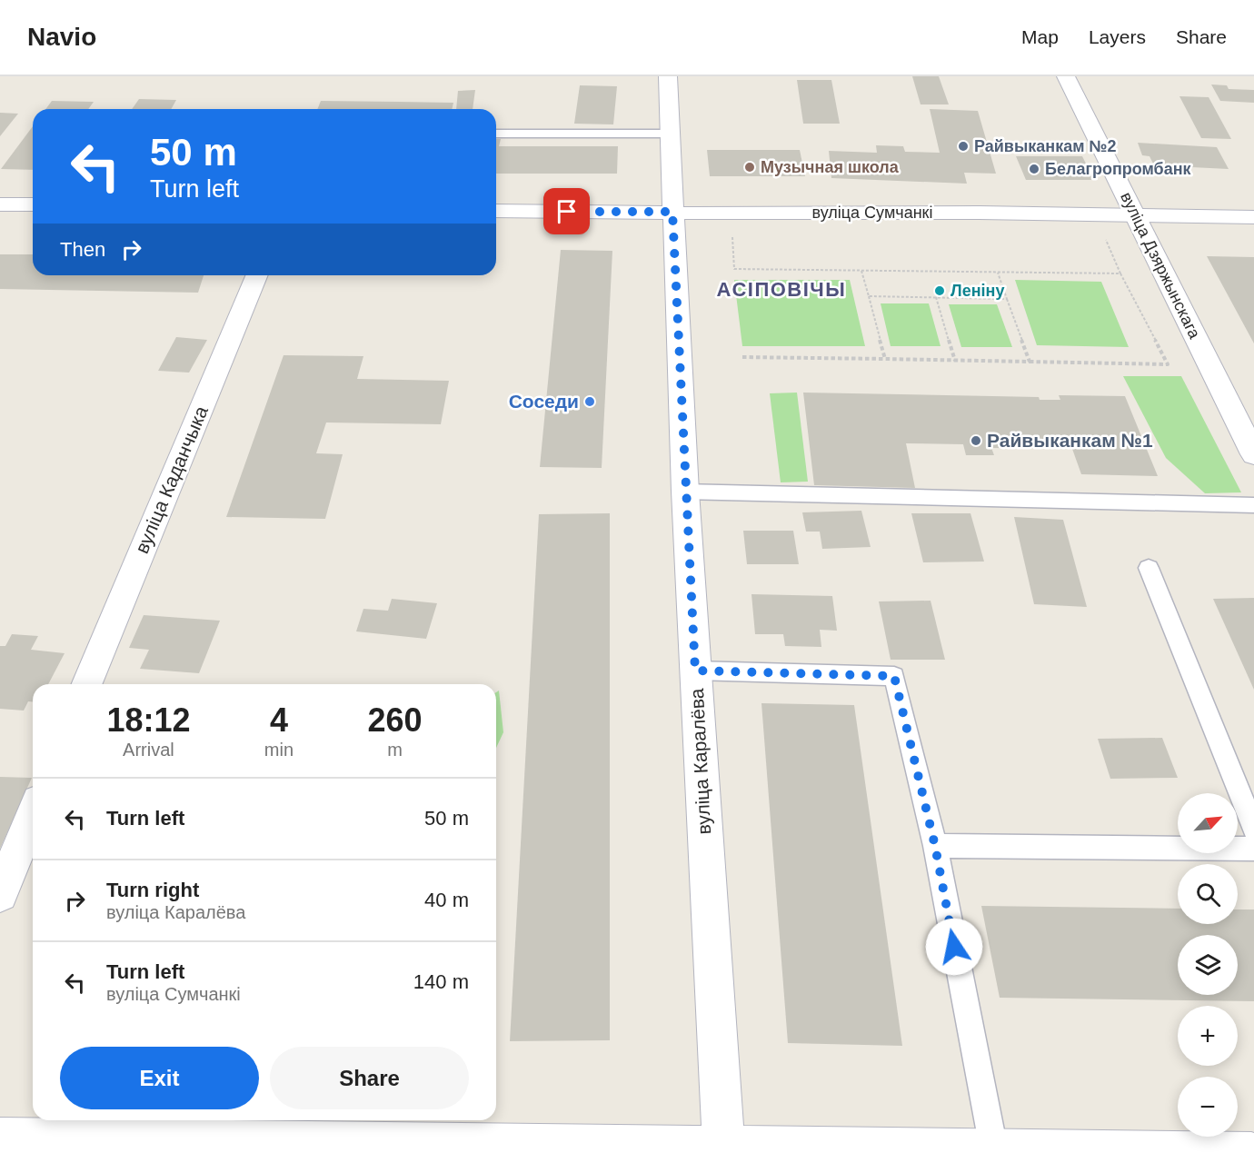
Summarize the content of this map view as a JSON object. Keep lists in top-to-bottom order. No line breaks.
{"streets":{"street":["вуліца Сумчанкі","вуліца Дзяржынскага","вуліца Каданчыка","вуліца Каралёва"]},"crossings":[["вуліца Сумчанкі","вуліца Дзяржынскага"],["вуліца Сумчанкі","вуліца Каралёва"]],"districts":["АСІПОВІЧЫ"],"places":["Райвыканкам №2","Музычная школа","Белагропромбанк","Леніну","Соседи","Райвыканкам №1"],"north":"top right","page":{"header":"Navio","nav":["Map","Layers","Share"],"turn":["50 m","Turn left"],"then":"Then","eta":["18:12","Arrival","4","min","260","m"],"list":[{"name":"Turn left","value":"50 m"},{"name":"Turn right","note":"вуліца Каралёва","value":"40 m"},{"name":"Turn left","note":"вуліца Сумчанкі","value":"140 m"}],"map_buttons":["+","−"],"buttons":["Exit","Share"]}}
